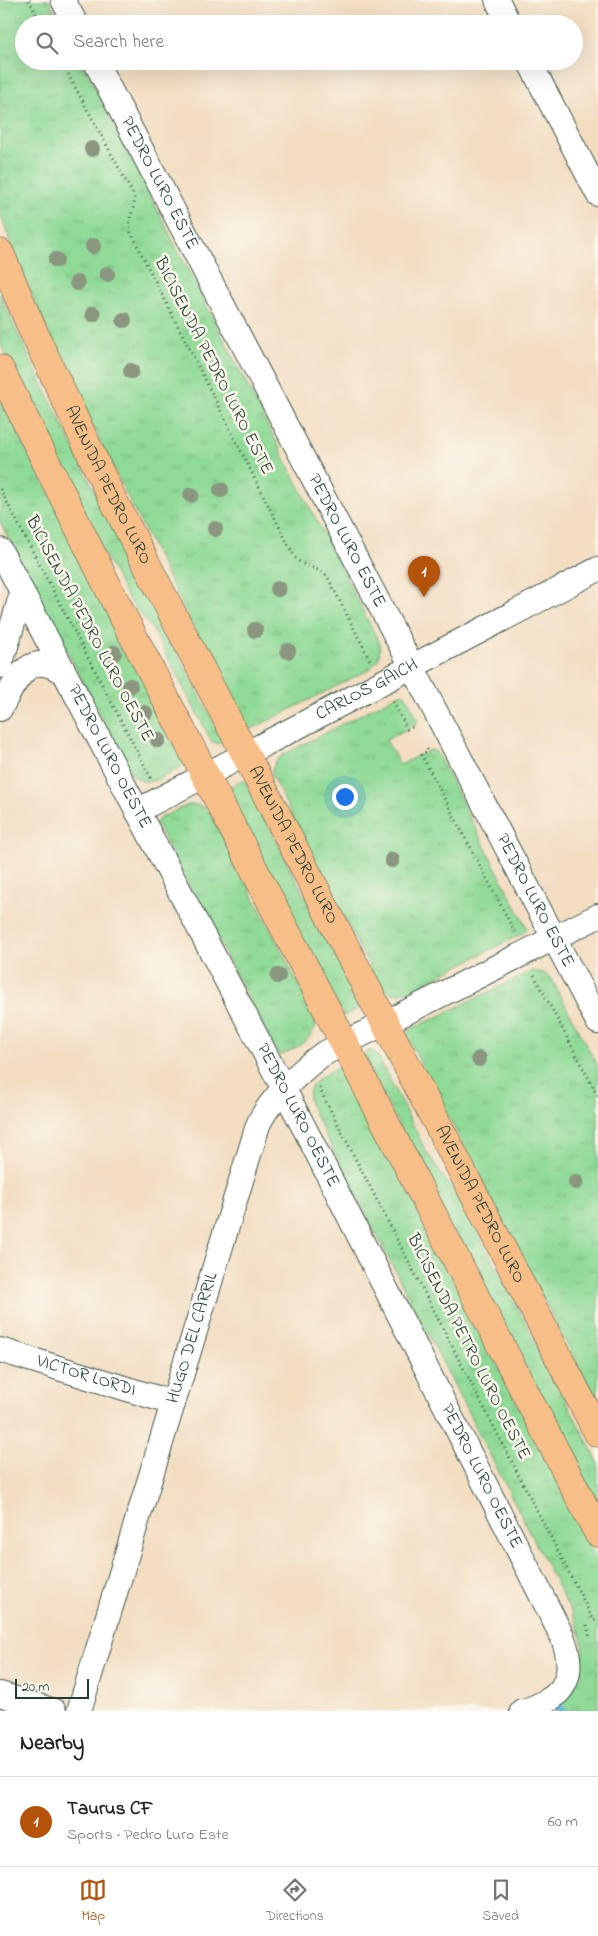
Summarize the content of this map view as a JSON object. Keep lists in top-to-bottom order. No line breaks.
{"streets":{"main road":["AVENIDA PEDRO LURO"],"street":["PEDRO LURO ESTE","CARLOS GAICH","PEDRO LURO OESTE","HUGO DEL CARRIL","VICTOR LORDI"],"path":["BICISENDA PEDRO LURO ESTE","BICISENDA PEDRO LURO OESTE","BICISENDA PETRO LURO OESTE"]},"crossings":[["PEDRO LURO ESTE","CARLOS GAICH"],["PEDRO LURO ESTE","HUGO DEL CARRIL"],["AVENIDA PEDRO LURO","CARLOS GAICH"],["AVENIDA PEDRO LURO","HUGO DEL CARRIL"],["CARLOS GAICH","PEDRO LURO OESTE"],["PEDRO LURO OESTE","HUGO DEL CARRIL"],["HUGO DEL CARRIL","VICTOR LORDI"]],"scale_bar":"20 m","page":{"search":"Search here","pins":"1","scale":"20 m","heading":"Nearby","list":[{"mark":"1","name":"Taurus CF","note":"Sports · Pedro Luro Este","value":"60 m"}],"nav":["Map","Directions","Saved"]}}
